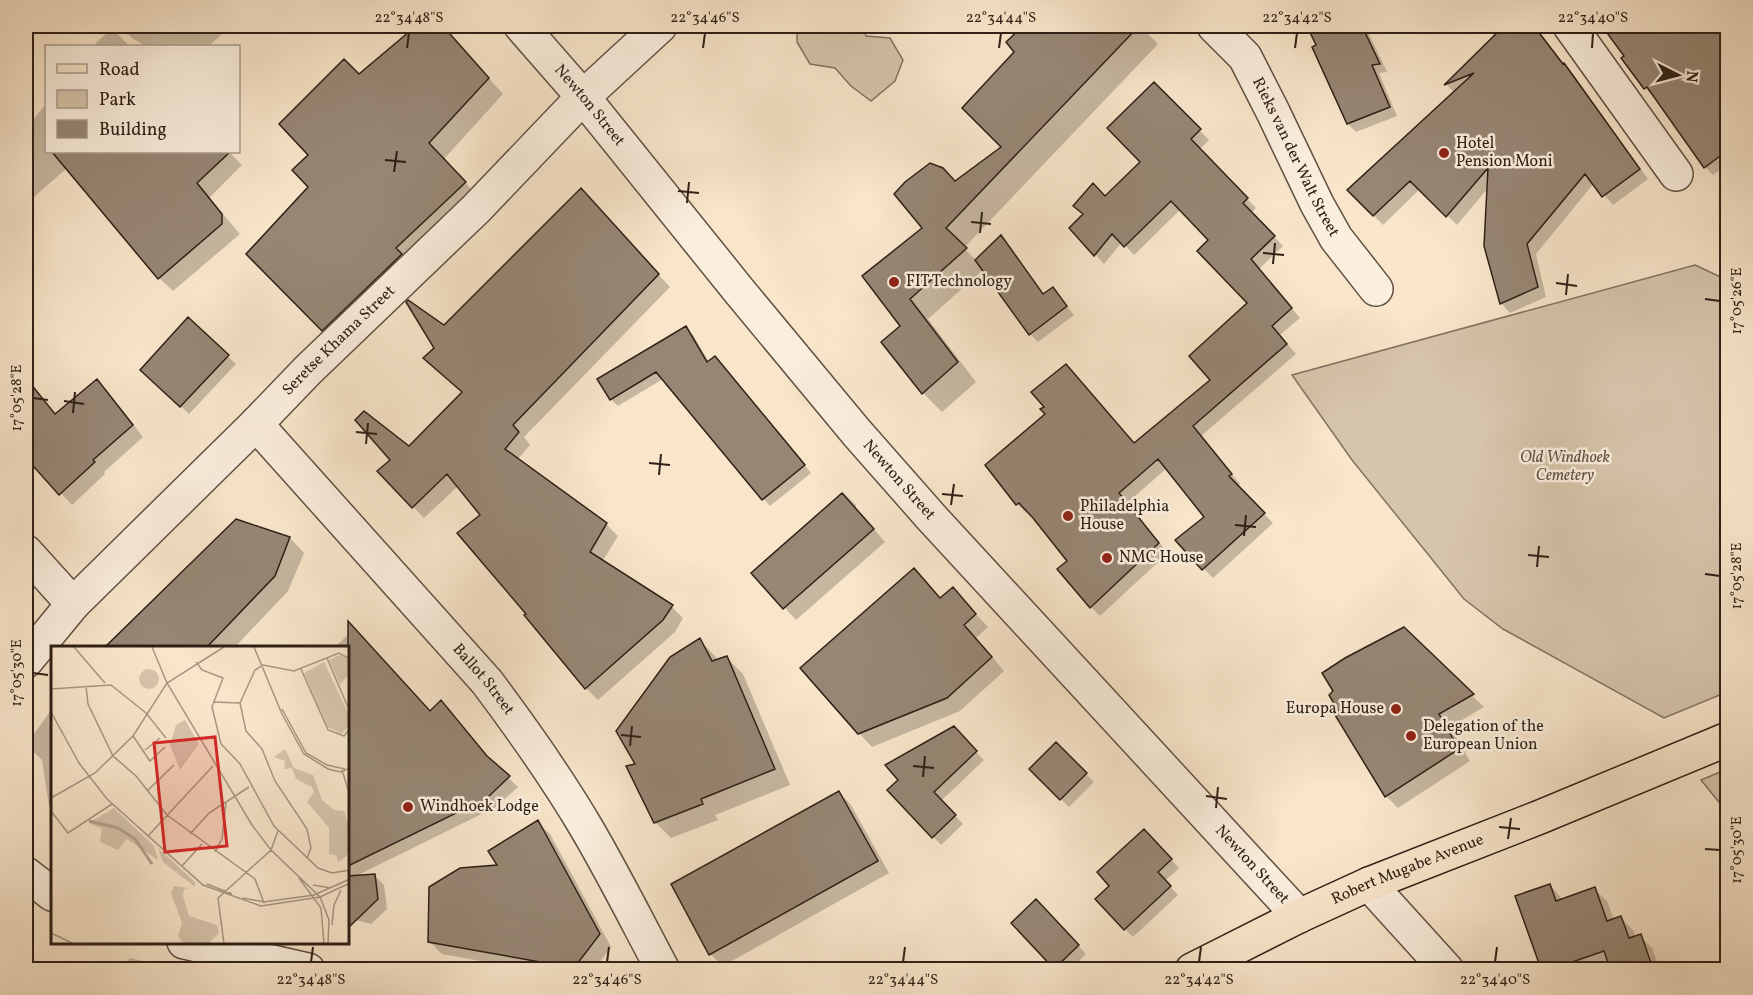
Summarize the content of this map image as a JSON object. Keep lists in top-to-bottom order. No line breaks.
{"streets":{"main road":["Robert Mugabe Avenue"],"street":["Newton Street","Rieks van der Walt Street","Seretse Khama Street","Ballot Street"]},"crossings":[["Newton Street","Seretse Khama Street"],["Newton Street","Robert Mugabe Avenue"],["Seretse Khama Street","Ballot Street"]],"parks":["Old Windhoek Cemetery"],"places":["Hotel Pension Moni","FIT Technology","Philadelphia House","NMC House","Europa House","Delegation of the European Union","Windhoek Lodge"],"legend":["Road","Park","Building"],"north":"right","coordinates":["22°34'48\"S","22°34'46\"S","22°34'44\"S","22°34'42\"S","22°34'40\"S","17°05'26\"E","17°05'28\"E","17°05'30\"E"]}
